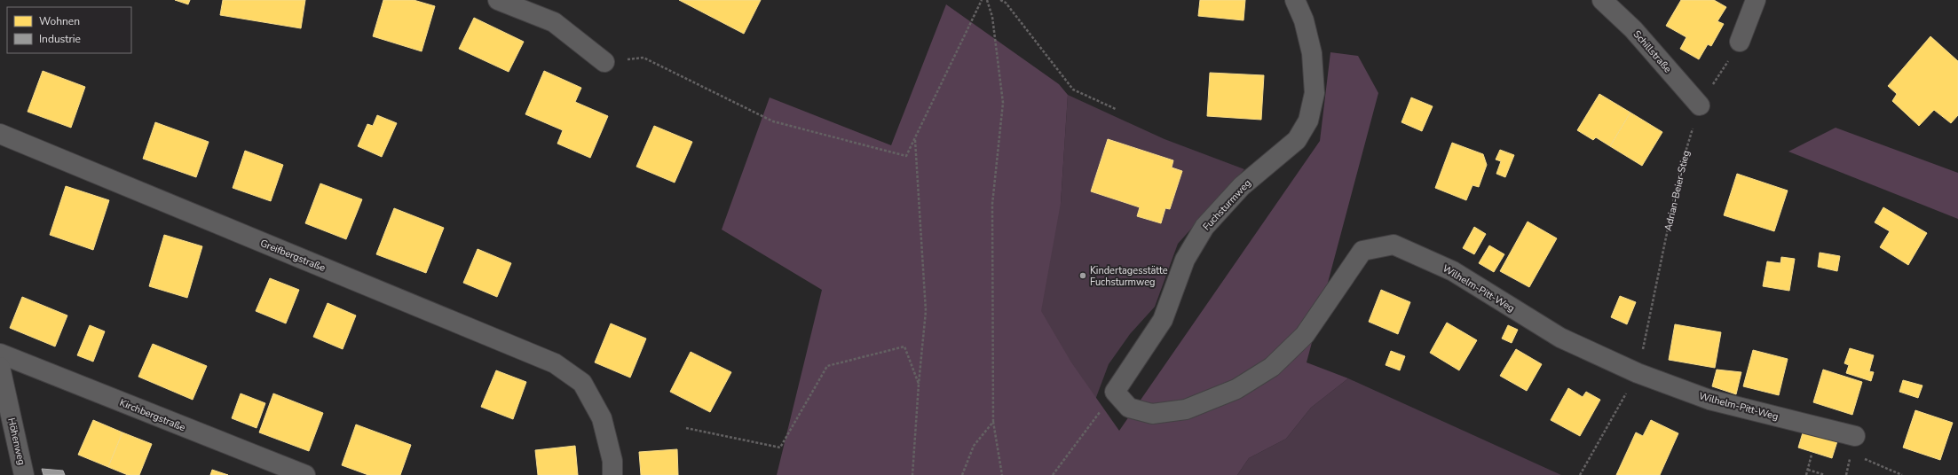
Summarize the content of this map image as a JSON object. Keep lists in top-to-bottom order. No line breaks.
{"streets":{"street":["Schillstraße","Fuchsturmweg","Greifbergstraße","Wilhelm-Pitt-Weg","Kirchbergstraße","Höhenweg"],"path":["Adrian-Beier-Stieg"]},"crossings":[["Schillstraße","Adrian-Beier-Stieg"],["Adrian-Beier-Stieg","Wilhelm-Pitt-Weg"],["Fuchsturmweg","Wilhelm-Pitt-Weg"]],"places":["Kindertagesstätte Fuchsturmweg"],"legend":["Wohnen","Industrie"]}
